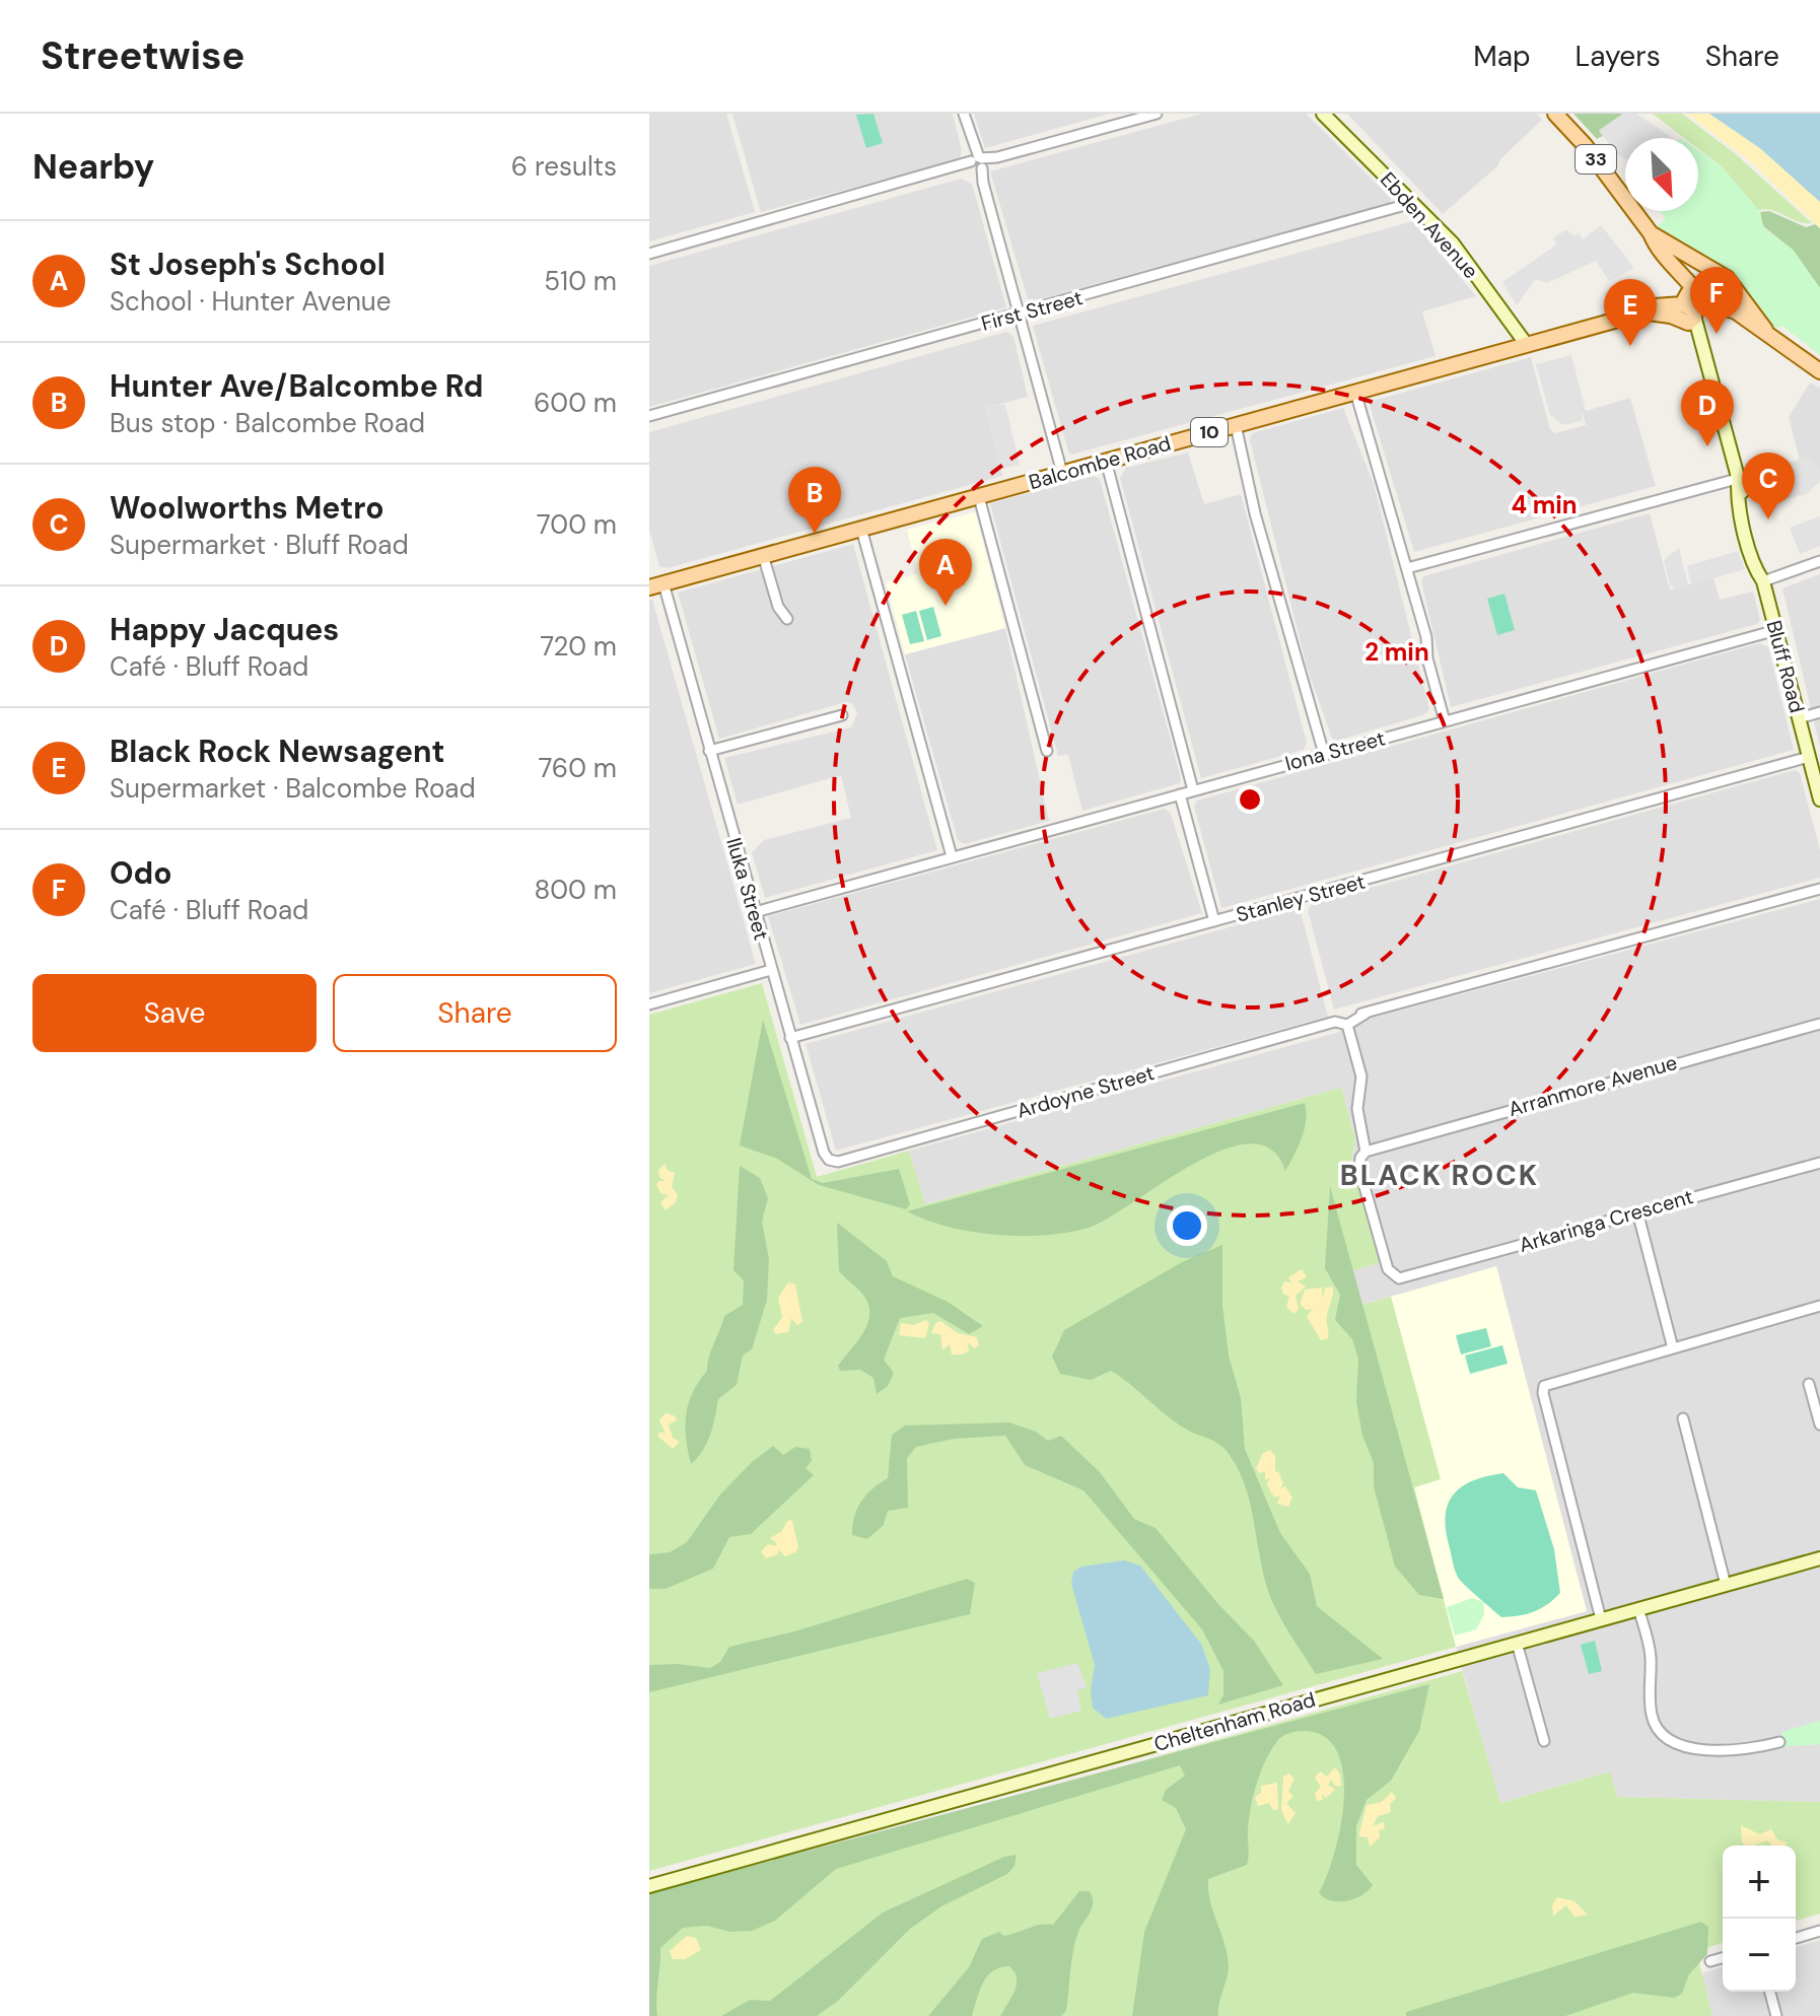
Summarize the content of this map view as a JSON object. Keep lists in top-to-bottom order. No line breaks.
{"streets":{"main road":["33","10","Balcombe Road"],"street":["Ebden Avenue","First Street","Bluff Road","Iona Street","Iluka Street","Stanley Street","Arranmore Avenue","Ardoyne Street","Arkaringa Crescent","Cheltenham Road"]},"crossings":[["Ebden Avenue","First Street"],["Ebden Avenue","Balcombe Road"],["Balcombe Road","Bluff Road"],["Balcombe Road","Iluka Street"],["Bluff Road","Iona Street"],["Bluff Road","Stanley Street"],["Iona Street","Iluka Street"],["Iluka Street","Stanley Street"],["Iluka Street","Ardoyne Street"],["Arranmore Avenue","Arkaringa Crescent"]],"districts":["BLACK ROCK"],"north":"bottom right","page":{"header":"Streetwise","nav":["Map","Layers","Share"],"heading":["Nearby","6 results"],"list":[{"mark":"A","name":"St Joseph's School","note":"School · Hunter Avenue","value":"510 m"},{"mark":"B","name":"Hunter Ave/Balcombe Rd","note":"Bus stop · Balcombe Road","value":"600 m"},{"mark":"C","name":"Woolworths Metro","note":"Supermarket · Bluff Road","value":"700 m"},{"mark":"D","name":"Happy Jacques","note":"Café · Bluff Road","value":"720 m"},{"mark":"E","name":"Black Rock Newsagent","note":"Supermarket · Balcombe Road","value":"760 m"},{"mark":"F","name":"Odo","note":"Café · Bluff Road","value":"800 m"}],"pins":["F","E","D","C","B","A"],"buttons":["Save","Share"],"map_buttons":["+","−"]},"rings":["4 min","2 min"]}
